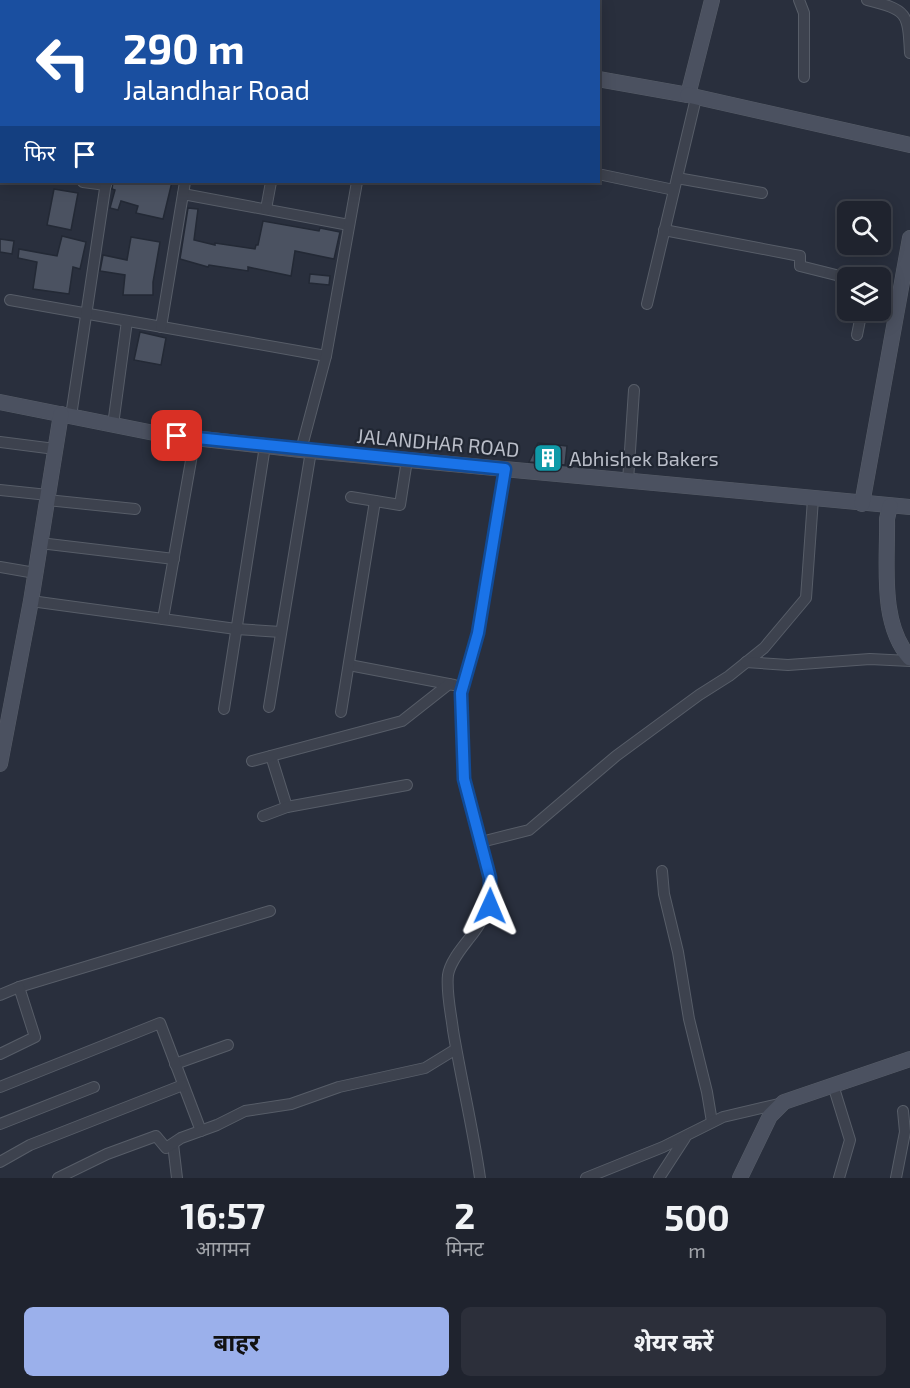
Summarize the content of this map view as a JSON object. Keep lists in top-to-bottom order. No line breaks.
{"streets":{"street":["JALANDHAR ROAD"]},"places":{"building":["Abhishek Bakers"]},"page":{"turn":["290 m","Jalandhar Road"],"then":"फिर","eta":["16:57","आगमन","2","मिनट","500","m"],"buttons":["बाहर","शेयर करें"]}}
